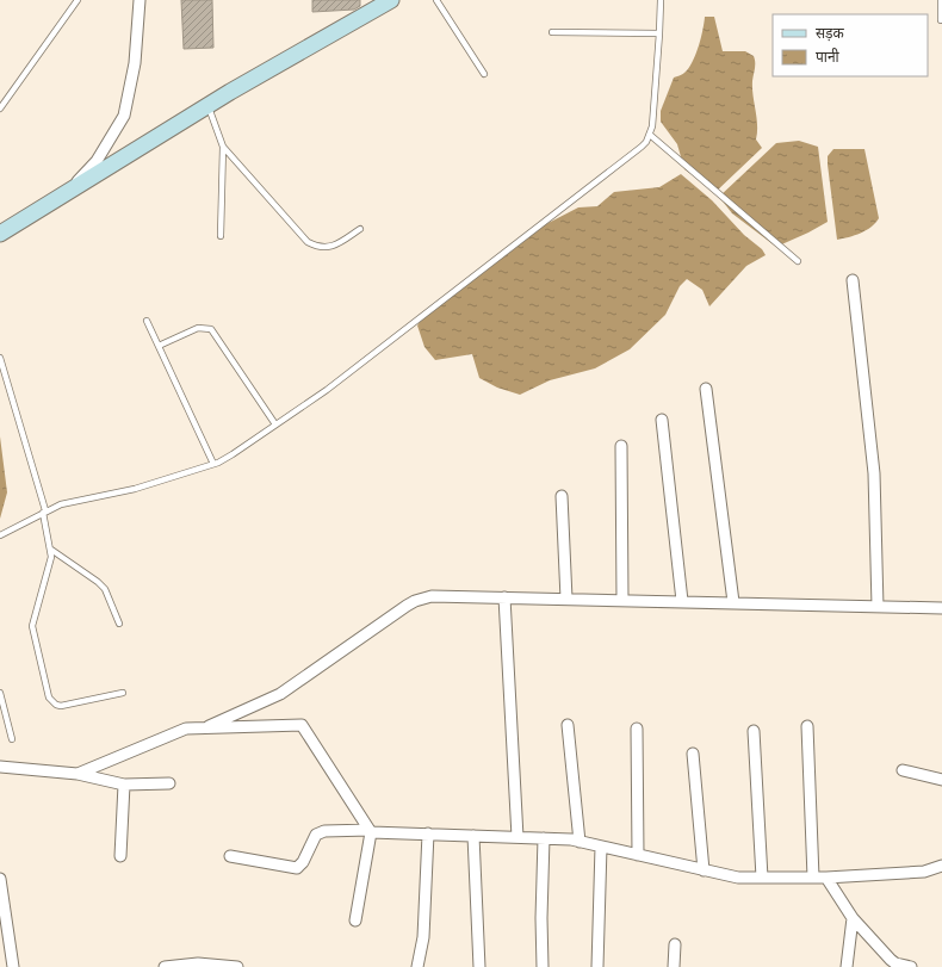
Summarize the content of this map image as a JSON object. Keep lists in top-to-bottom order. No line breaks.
{"legend":["सड़क","पानी"]}
